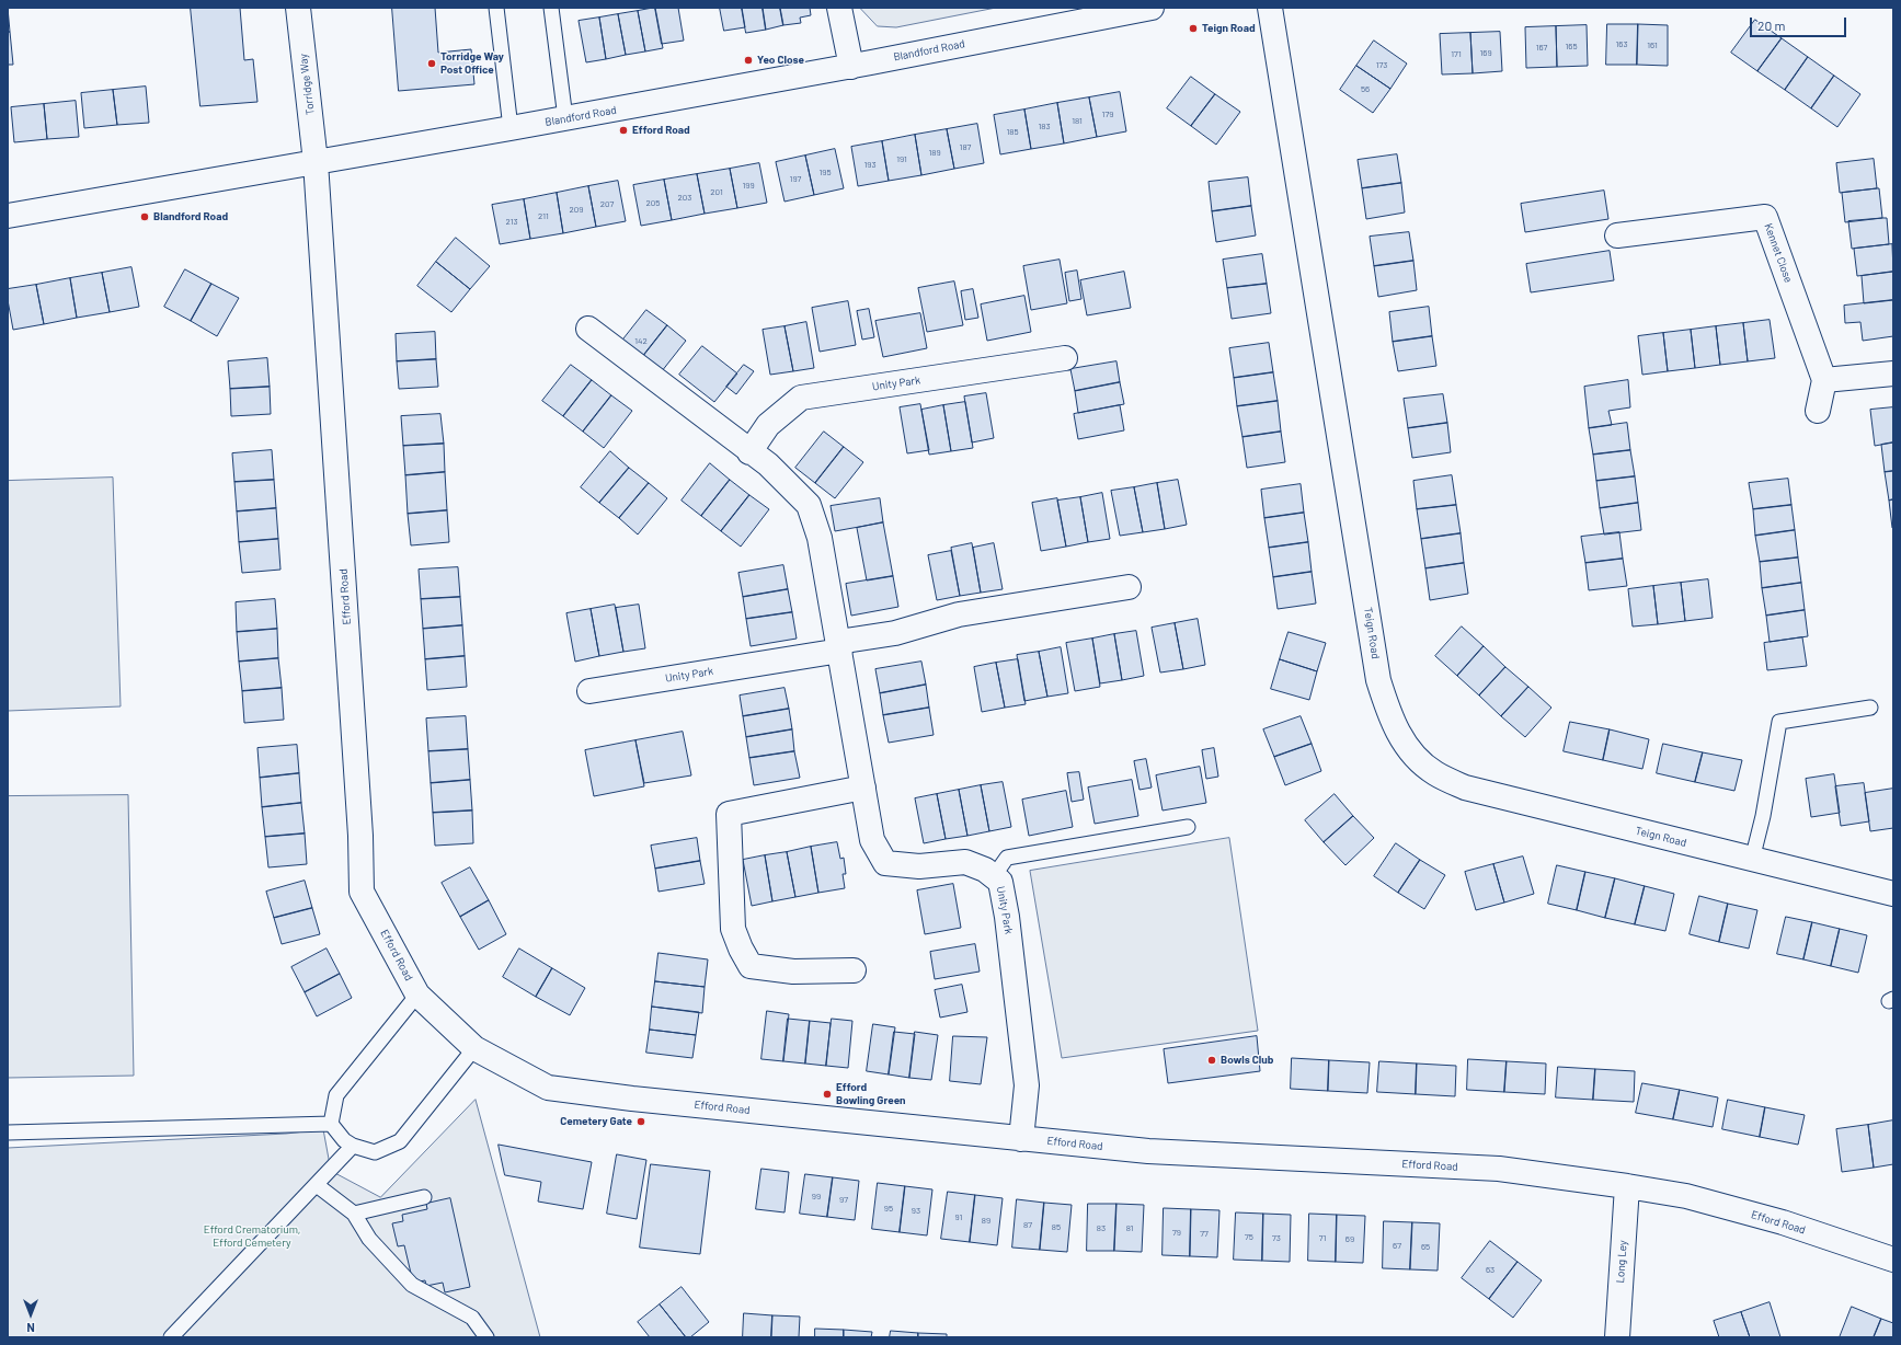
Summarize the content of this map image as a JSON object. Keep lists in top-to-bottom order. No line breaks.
{"streets":{"street":["Blandford Road","Torridge Way","Kennet Close","Unity Park","Efford Road","Teign Road","Long Ley"]},"crossings":[["Blandford Road","Torridge Way"],["Blandford Road","Efford Road"],["Torridge Way","Efford Road"],["Unity Park","Efford Road"],["Efford Road","Long Ley"]],"parks":["Efford Crematorium, Efford Cemetery"],"places":["Teign Road","Yeo Close","Torridge Way Post Office","Efford Road","Blandford Road","Bowls Club","Efford Bowling Green","Cemetery Gate"],"house_numbers":["163","161","165","167","169","171","173","56","179","181","183","185","187","189","191","193","195","197","199","201","203","205","207","209","211","213","142","99","97","95","93","91","89","87","85","83","81","79","77","75","73","71","69","67","65","63"],"scale_bar":"20 m","north":"bottom"}
